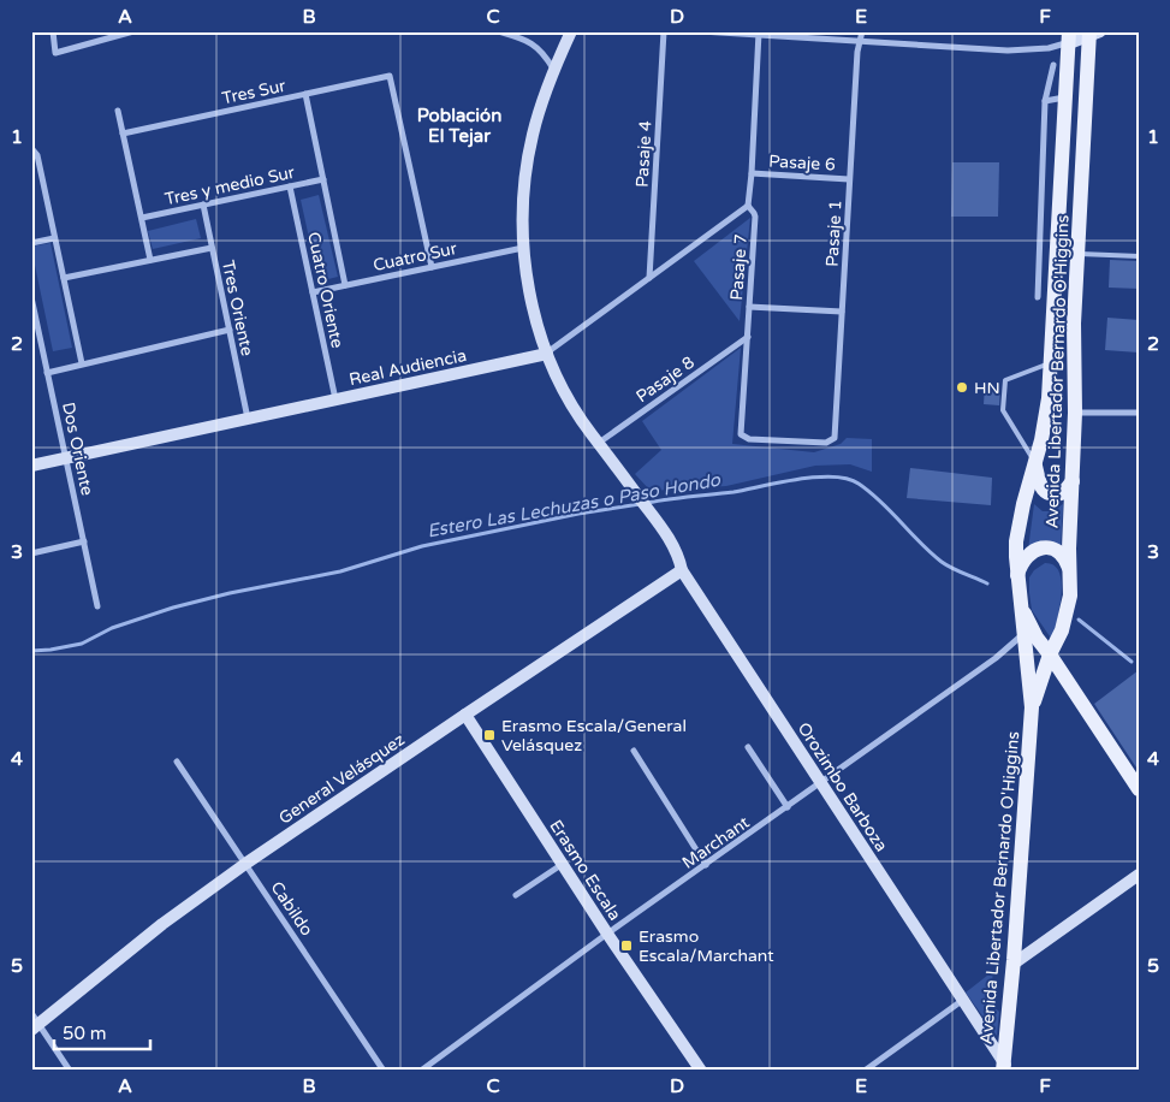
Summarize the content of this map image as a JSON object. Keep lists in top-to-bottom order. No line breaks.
{"streets":{"main road":["Avenida Libertador Bernardo O'Higgins"],"street":["Tres Sur","Pasaje 4","Pasaje 6","Tres y medio Sur","Pasaje 1","Cuatro Sur","Pasaje 7","Cuatro Oriente","Tres Oriente","Real Audiencia","Pasaje 8","Dos Oriente","General Velásquez","Orozimbo Barboza","Marchant","Erasmo Escala","Cabildo"]},"crossings":[["Tres Sur","Cuatro Sur"],["Tres Sur","Cuatro Oriente"],["Pasaje 4","Real Audiencia"],["Pasaje 6","Pasaje 1"],["Pasaje 6","Pasaje 7"],["Tres y medio Sur","Cuatro Oriente"],["Tres y medio Sur","Tres Oriente"],["Pasaje 1","Pasaje 7"],["Cuatro Sur","Cuatro Oriente"],["Cuatro Sur","Orozimbo Barboza"],["Pasaje 7","Real Audiencia"],["Pasaje 7","Pasaje 8"],["Cuatro Oriente","Real Audiencia"],["Tres Oriente","Real Audiencia"],["Real Audiencia","Dos Oriente"],["Real Audiencia","Orozimbo Barboza"],["Avenida Libertador Bernardo O'Higgins","Orozimbo Barboza"],["Avenida Libertador Bernardo O'Higgins","Marchant"],["Pasaje 8","Orozimbo Barboza"],["General Velásquez","Orozimbo Barboza"],["General Velásquez","Erasmo Escala"],["General Velásquez","Cabildo"],["Orozimbo Barboza","Marchant"],["Marchant","Erasmo Escala"]],"districts":["Población El Tejar"],"water":["Estero Las Lechuzas o Paso Hondo"],"places":{"other":["HN"],"transit":["Erasmo Escala/General Velásquez","Erasmo Escala/Marchant"]},"scale_bar":"50 m","grid":{"columns":["A","B","C","D","E","F"],"rows":["1","2","3","4","5"]}}
